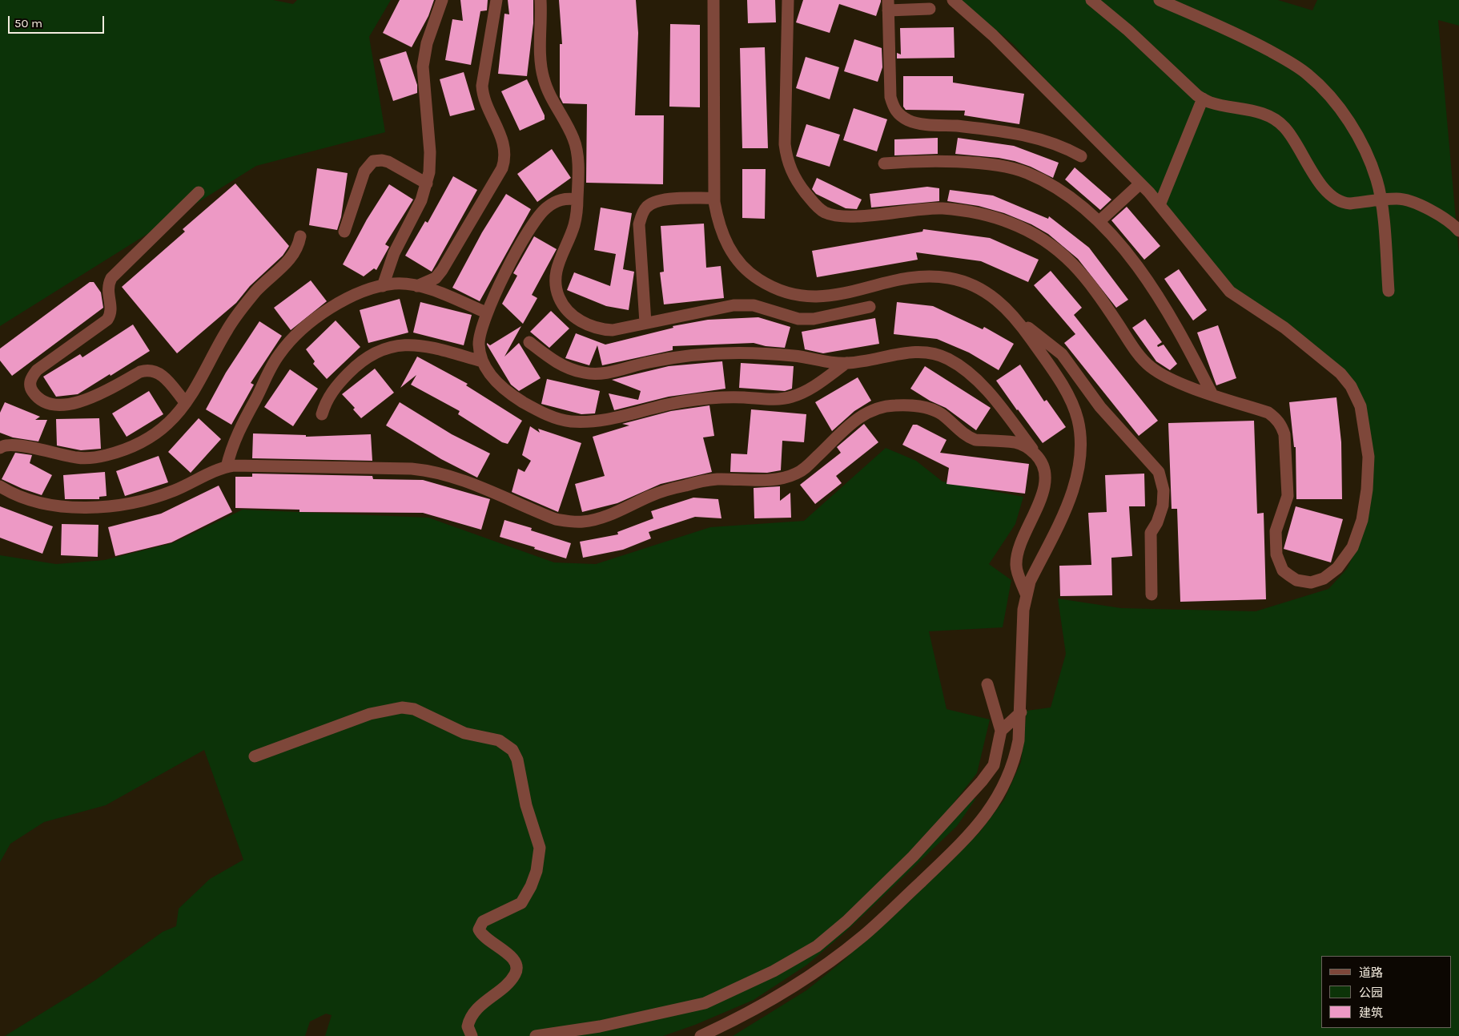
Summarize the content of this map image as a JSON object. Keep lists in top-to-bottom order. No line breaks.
{"legend":["道路","公园","建筑"],"scale_bar":"50 m"}
